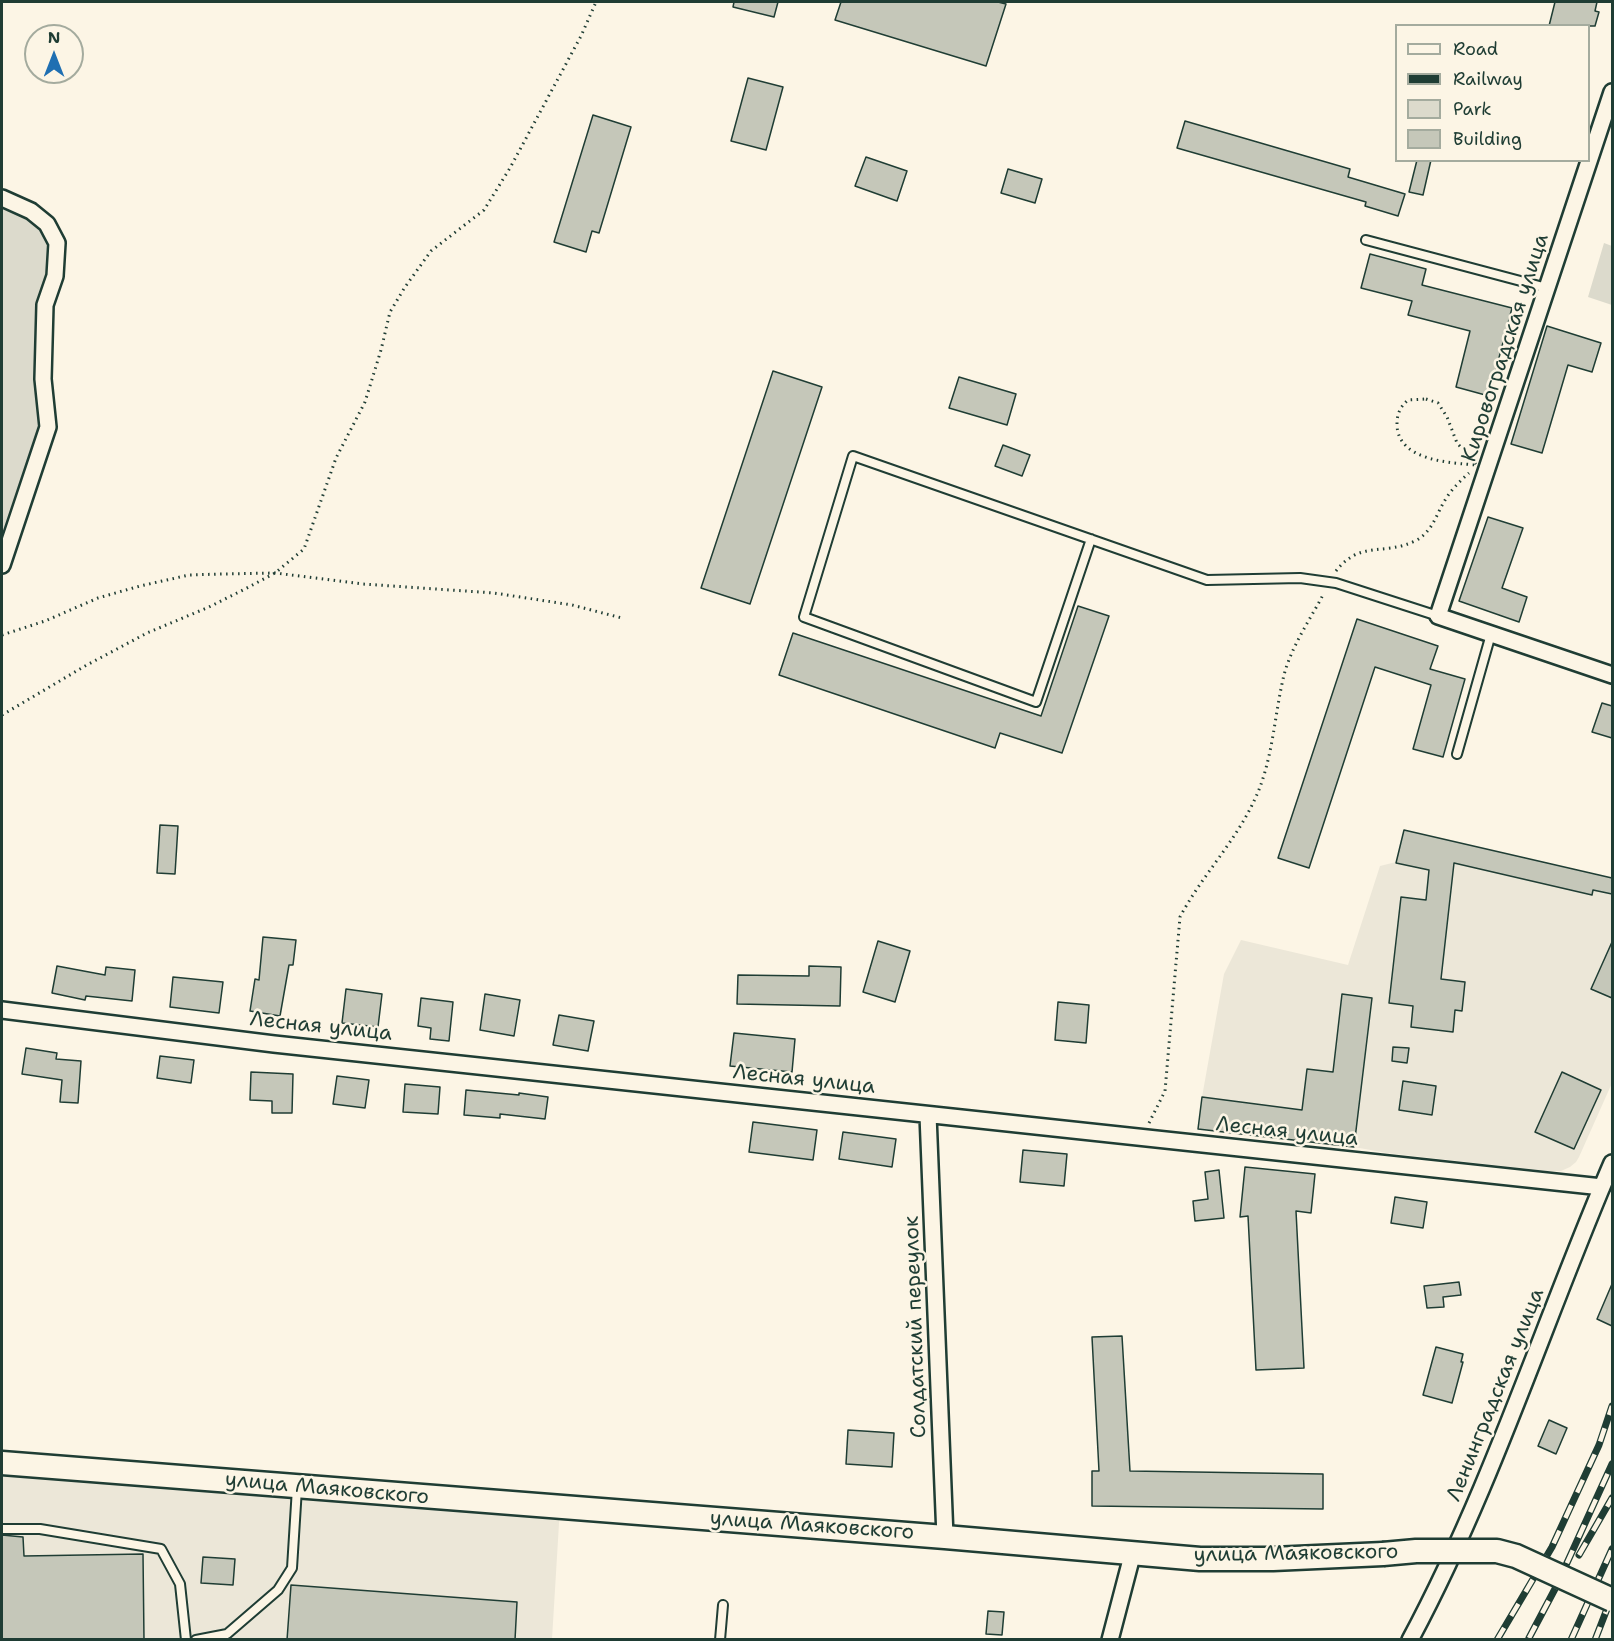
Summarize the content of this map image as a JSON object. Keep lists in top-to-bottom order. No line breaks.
{"streets":{"street":["Кировоградская улица","Лесная улица","Солдатский переулок","Ленинградская улица","улица Маяковского"]},"crossings":[["Лесная улица","Солдатский переулок"],["Лесная улица","Ленинградская улица"],["Солдатский переулок","улица Маяковского"]],"legend":["Road","Railway","Park","Building"],"north":"top"}
